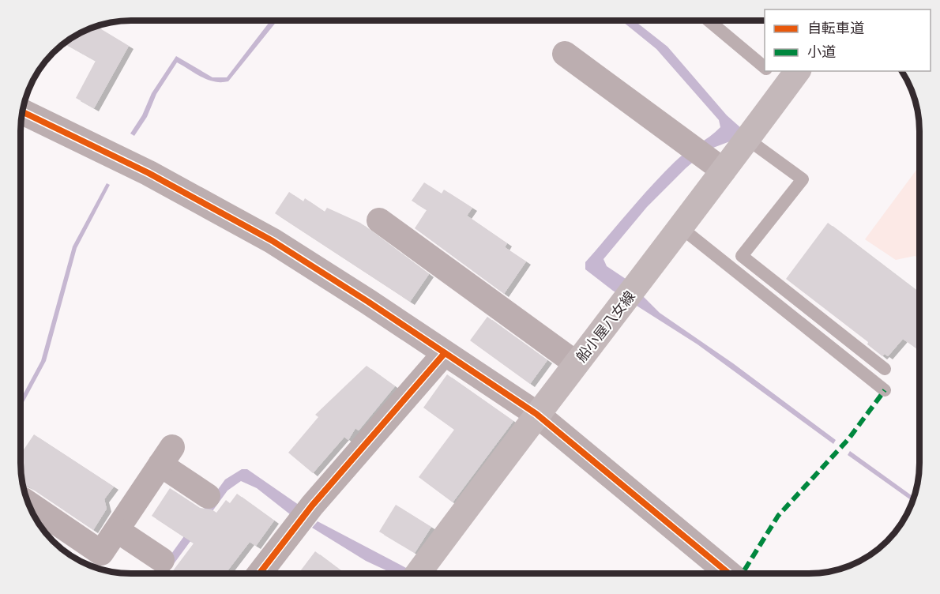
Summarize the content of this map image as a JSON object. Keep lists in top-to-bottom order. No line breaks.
{"streets":{"main road":["船小屋八女線"]},"legend":["自転車道","小道"]}
